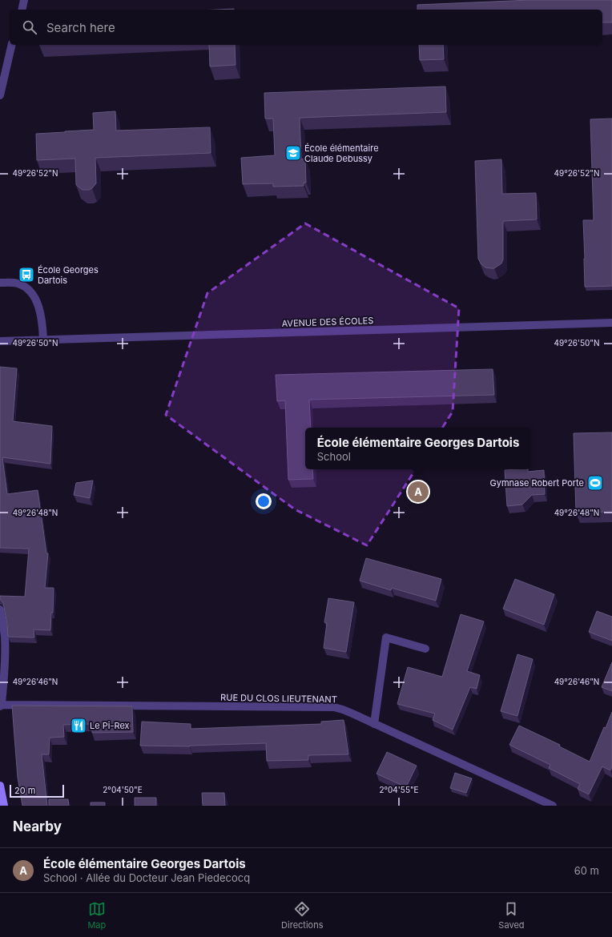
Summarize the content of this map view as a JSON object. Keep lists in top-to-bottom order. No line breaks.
{"streets":{"street":["AVENUE DES ÉCOLES","RUE DU CLOS LIEUTENANT"]},"places":{"school or university":["École élémentaire Claude Debussy"],"bus stop":["École Georges Dartois"],"sports":["Gymnase Robert Porte"],"restaurant":["Le Pi-Rex"]},"scale_bar":"20 m","page":{"search":"Search here","popup":["École élémentaire Georges Dartois","School"],"pins":"A","scale":"20 m","heading":"Nearby","list":[{"mark":"A","name":"École élémentaire Georges Dartois","note":"School · Allée du Docteur Jean Piedecocq","value":"60 m"}],"nav":["Map","Directions","Saved"]},"coordinates":["49°26'52\"N","49°26'50\"N","49°26'48\"N","49°26'46\"N","2°04'50\"E","2°04'55\"E"]}
